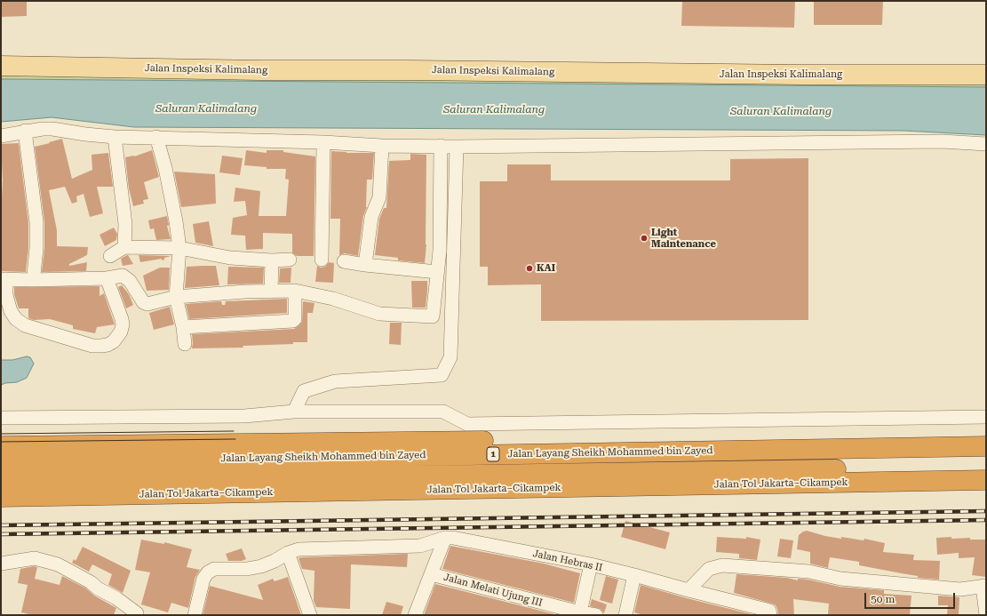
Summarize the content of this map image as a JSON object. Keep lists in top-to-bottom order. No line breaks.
{"streets":{"highway":["Jalan Layang Sheikh Mohammed bin Zayed","1","Jalan Tol Jakarta–Cikampek"],"main road":["Jalan Inspeksi Kalimalang"],"street":["Jalan Hebras II","Jalan Melati Ujung III"]},"water":["Saluran Kalimalang"],"places":["Light Maintenance","KAI"],"scale_bar":"50 m"}
